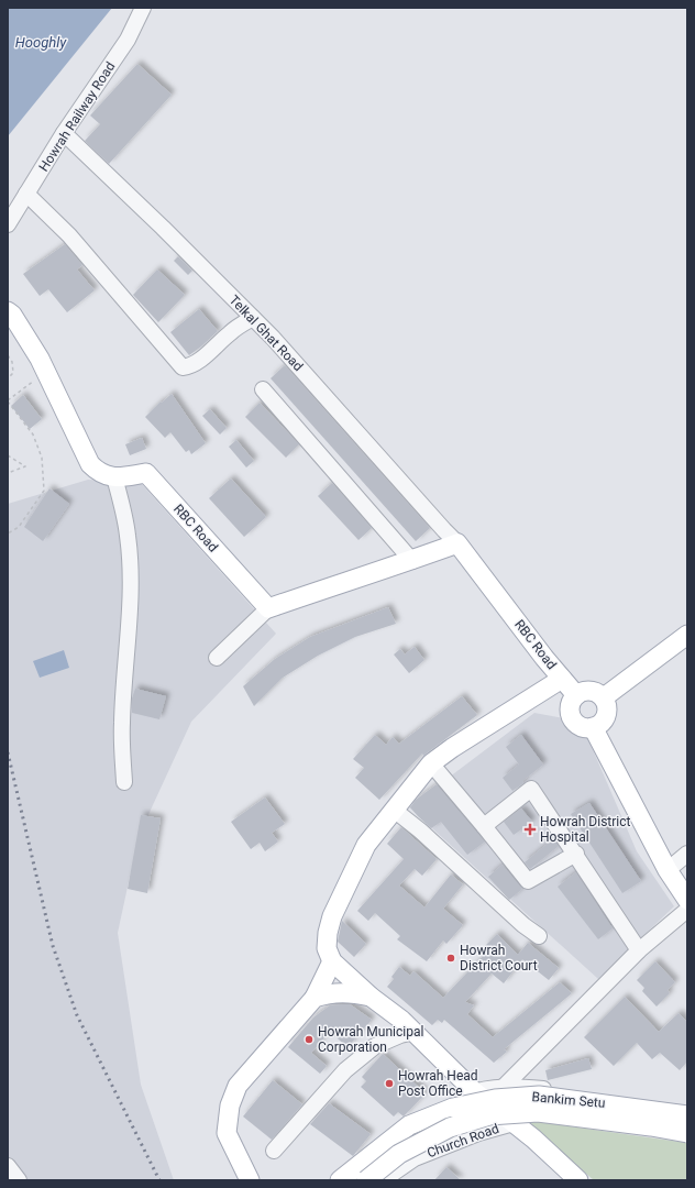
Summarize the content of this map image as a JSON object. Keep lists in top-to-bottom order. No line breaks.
{"streets":{"main road":["RBC Road","Bankim Setu"],"street":["Howrah Railway Road","Telkal Ghat Road","Church Road"]},"crossings":[["Howrah Railway Road","Telkal Ghat Road"],["Telkal Ghat Road","RBC Road"]],"water":["Hooghly"],"places":{"health":["Howrah District Hospital"],"other":["Howrah District Court","Howrah Municipal Corporation","Howrah Head Post Office"]}}
